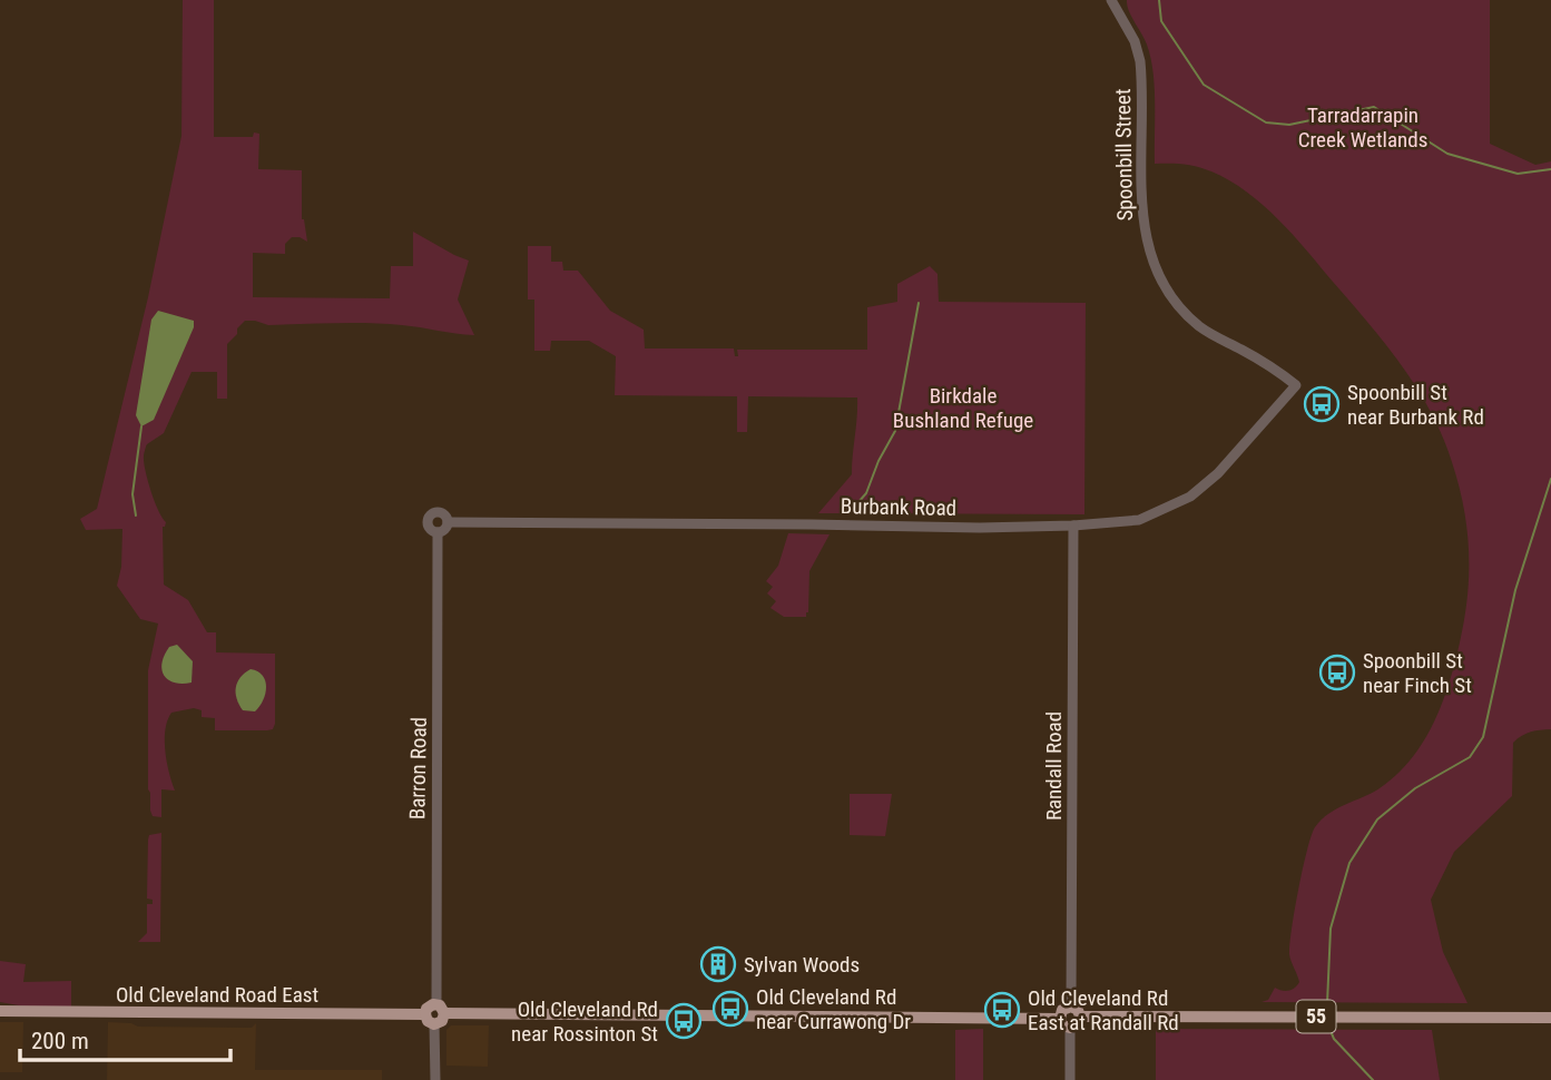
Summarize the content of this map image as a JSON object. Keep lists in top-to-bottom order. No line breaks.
{"streets":{"main road":["Old Cleveland Road East","55"],"street":["Spoonbill Street","Burbank Road","Randall Road","Barron Road"]},"crossings":[["Spoonbill Street","Burbank Road"],["Burbank Road","Randall Road"],["Burbank Road","Barron Road"],["Randall Road","55"],["Barron Road","Old Cleveland Road East"]],"parks":["Tarradarrapin Creek Wetlands","Birkdale Bushland Refuge"],"places":{"bus stop":["Spoonbill St near Burbank Rd","Spoonbill St near Finch St","Old Cleveland Rd near Currawong Dr","Old Cleveland Rd East at Randall Rd","Old Cleveland Rd near Rossinton St"],"building":["Sylvan Woods"]},"scale_bar":"200 m"}
